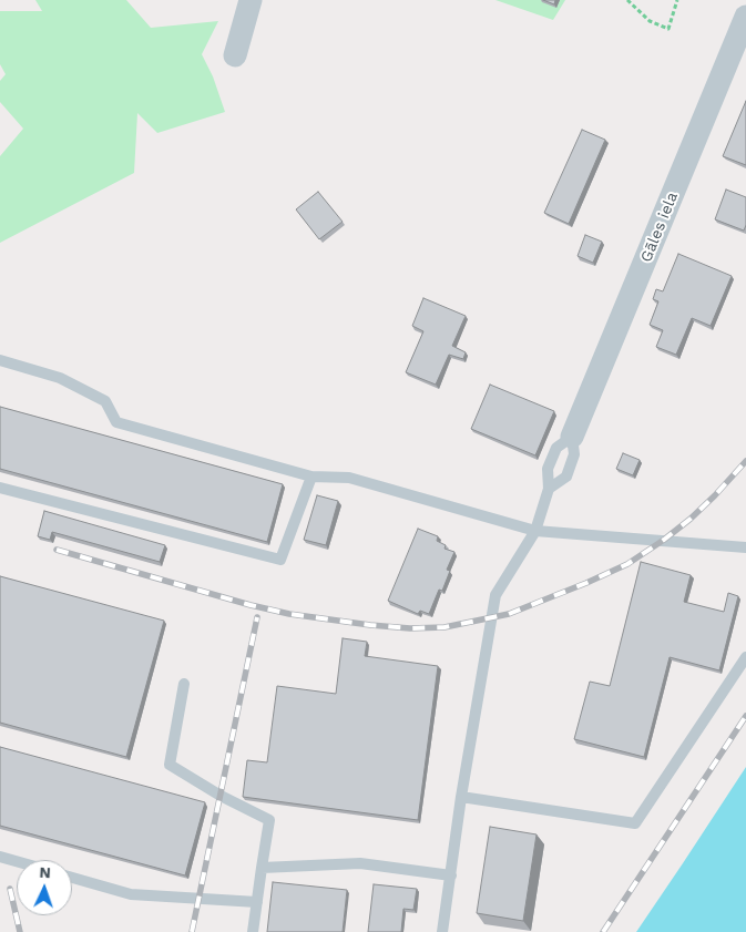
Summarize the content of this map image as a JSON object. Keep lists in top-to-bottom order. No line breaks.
{"streets":{"street":["Gāles iela"]},"north":"top"}
